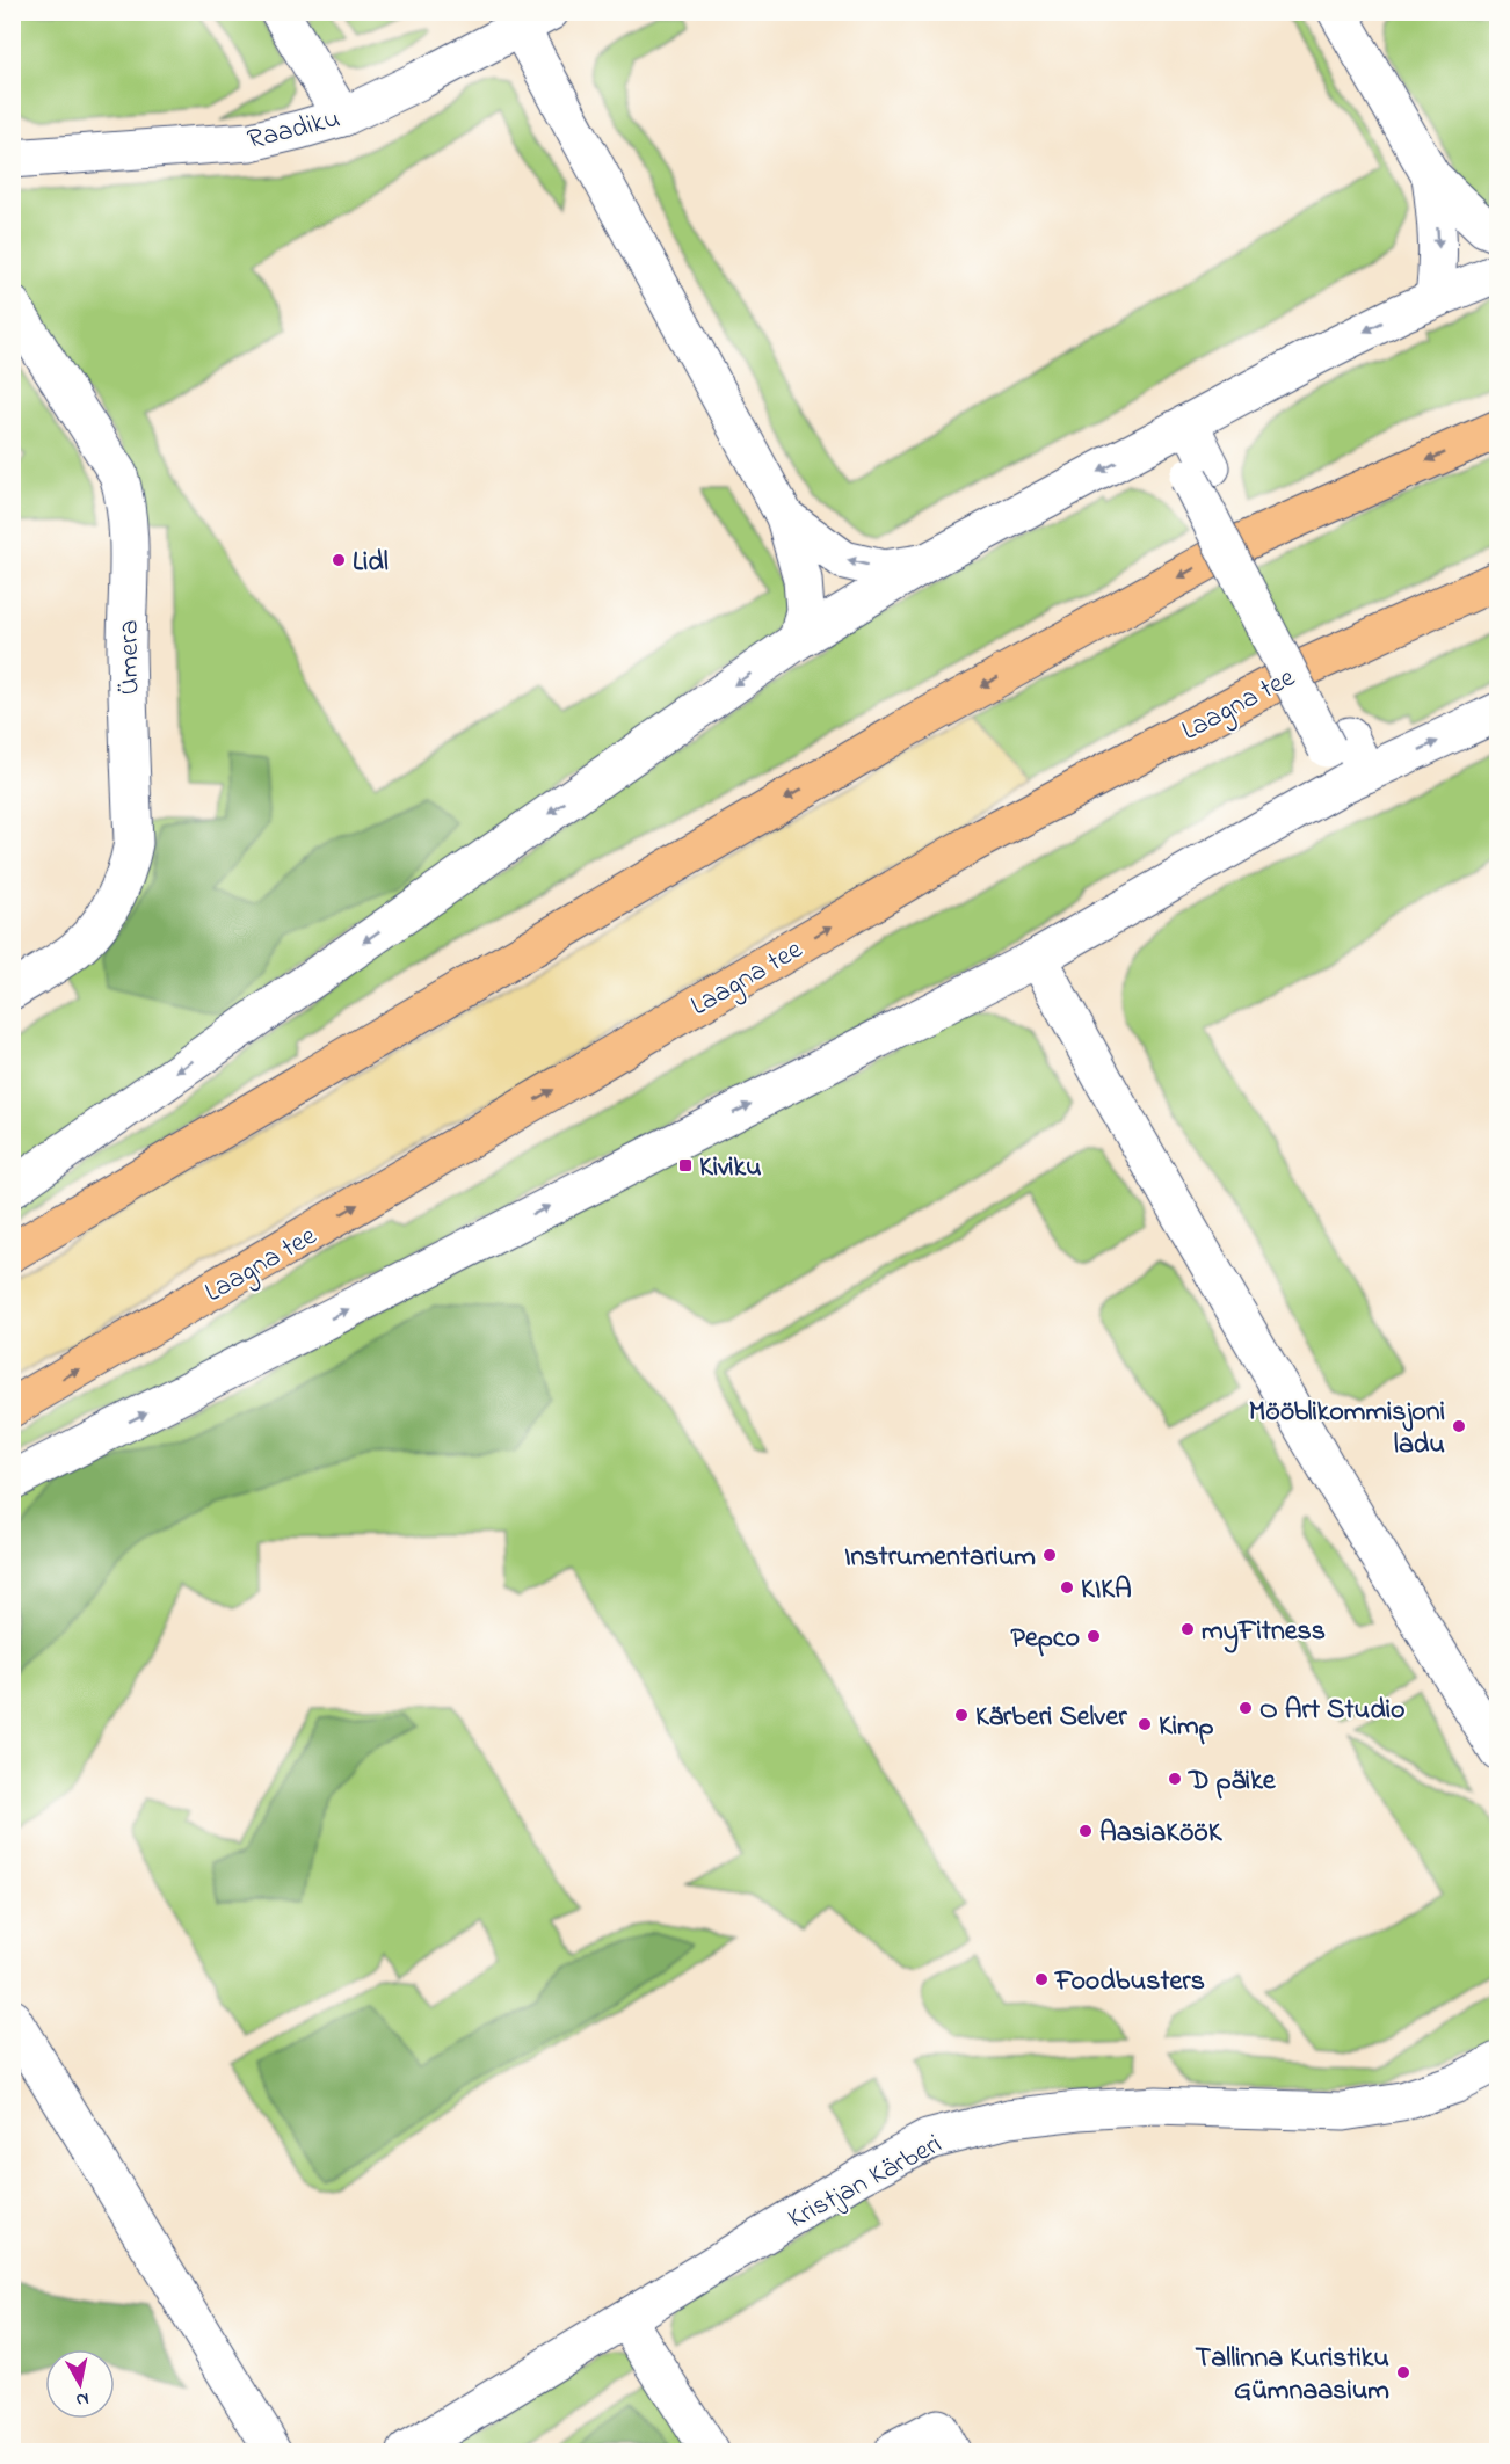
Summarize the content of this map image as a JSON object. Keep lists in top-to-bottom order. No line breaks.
{"streets":{"main road":["Laagna tee"],"street":["Raadiku","Ümera","Kristjan Kärberi"]},"places":{"other":["Lidl","Mööblikommisjoni ladu","Instrumentarium","KIKA","myFitness","Pepco","O Art Studio","Kärberi Selver","Kimp","D päike","AasiaKööK","Foodbusters","Tallinna Kuristiku Gümnaasium"],"transit":["Kiviku"]},"north":"bottom"}
